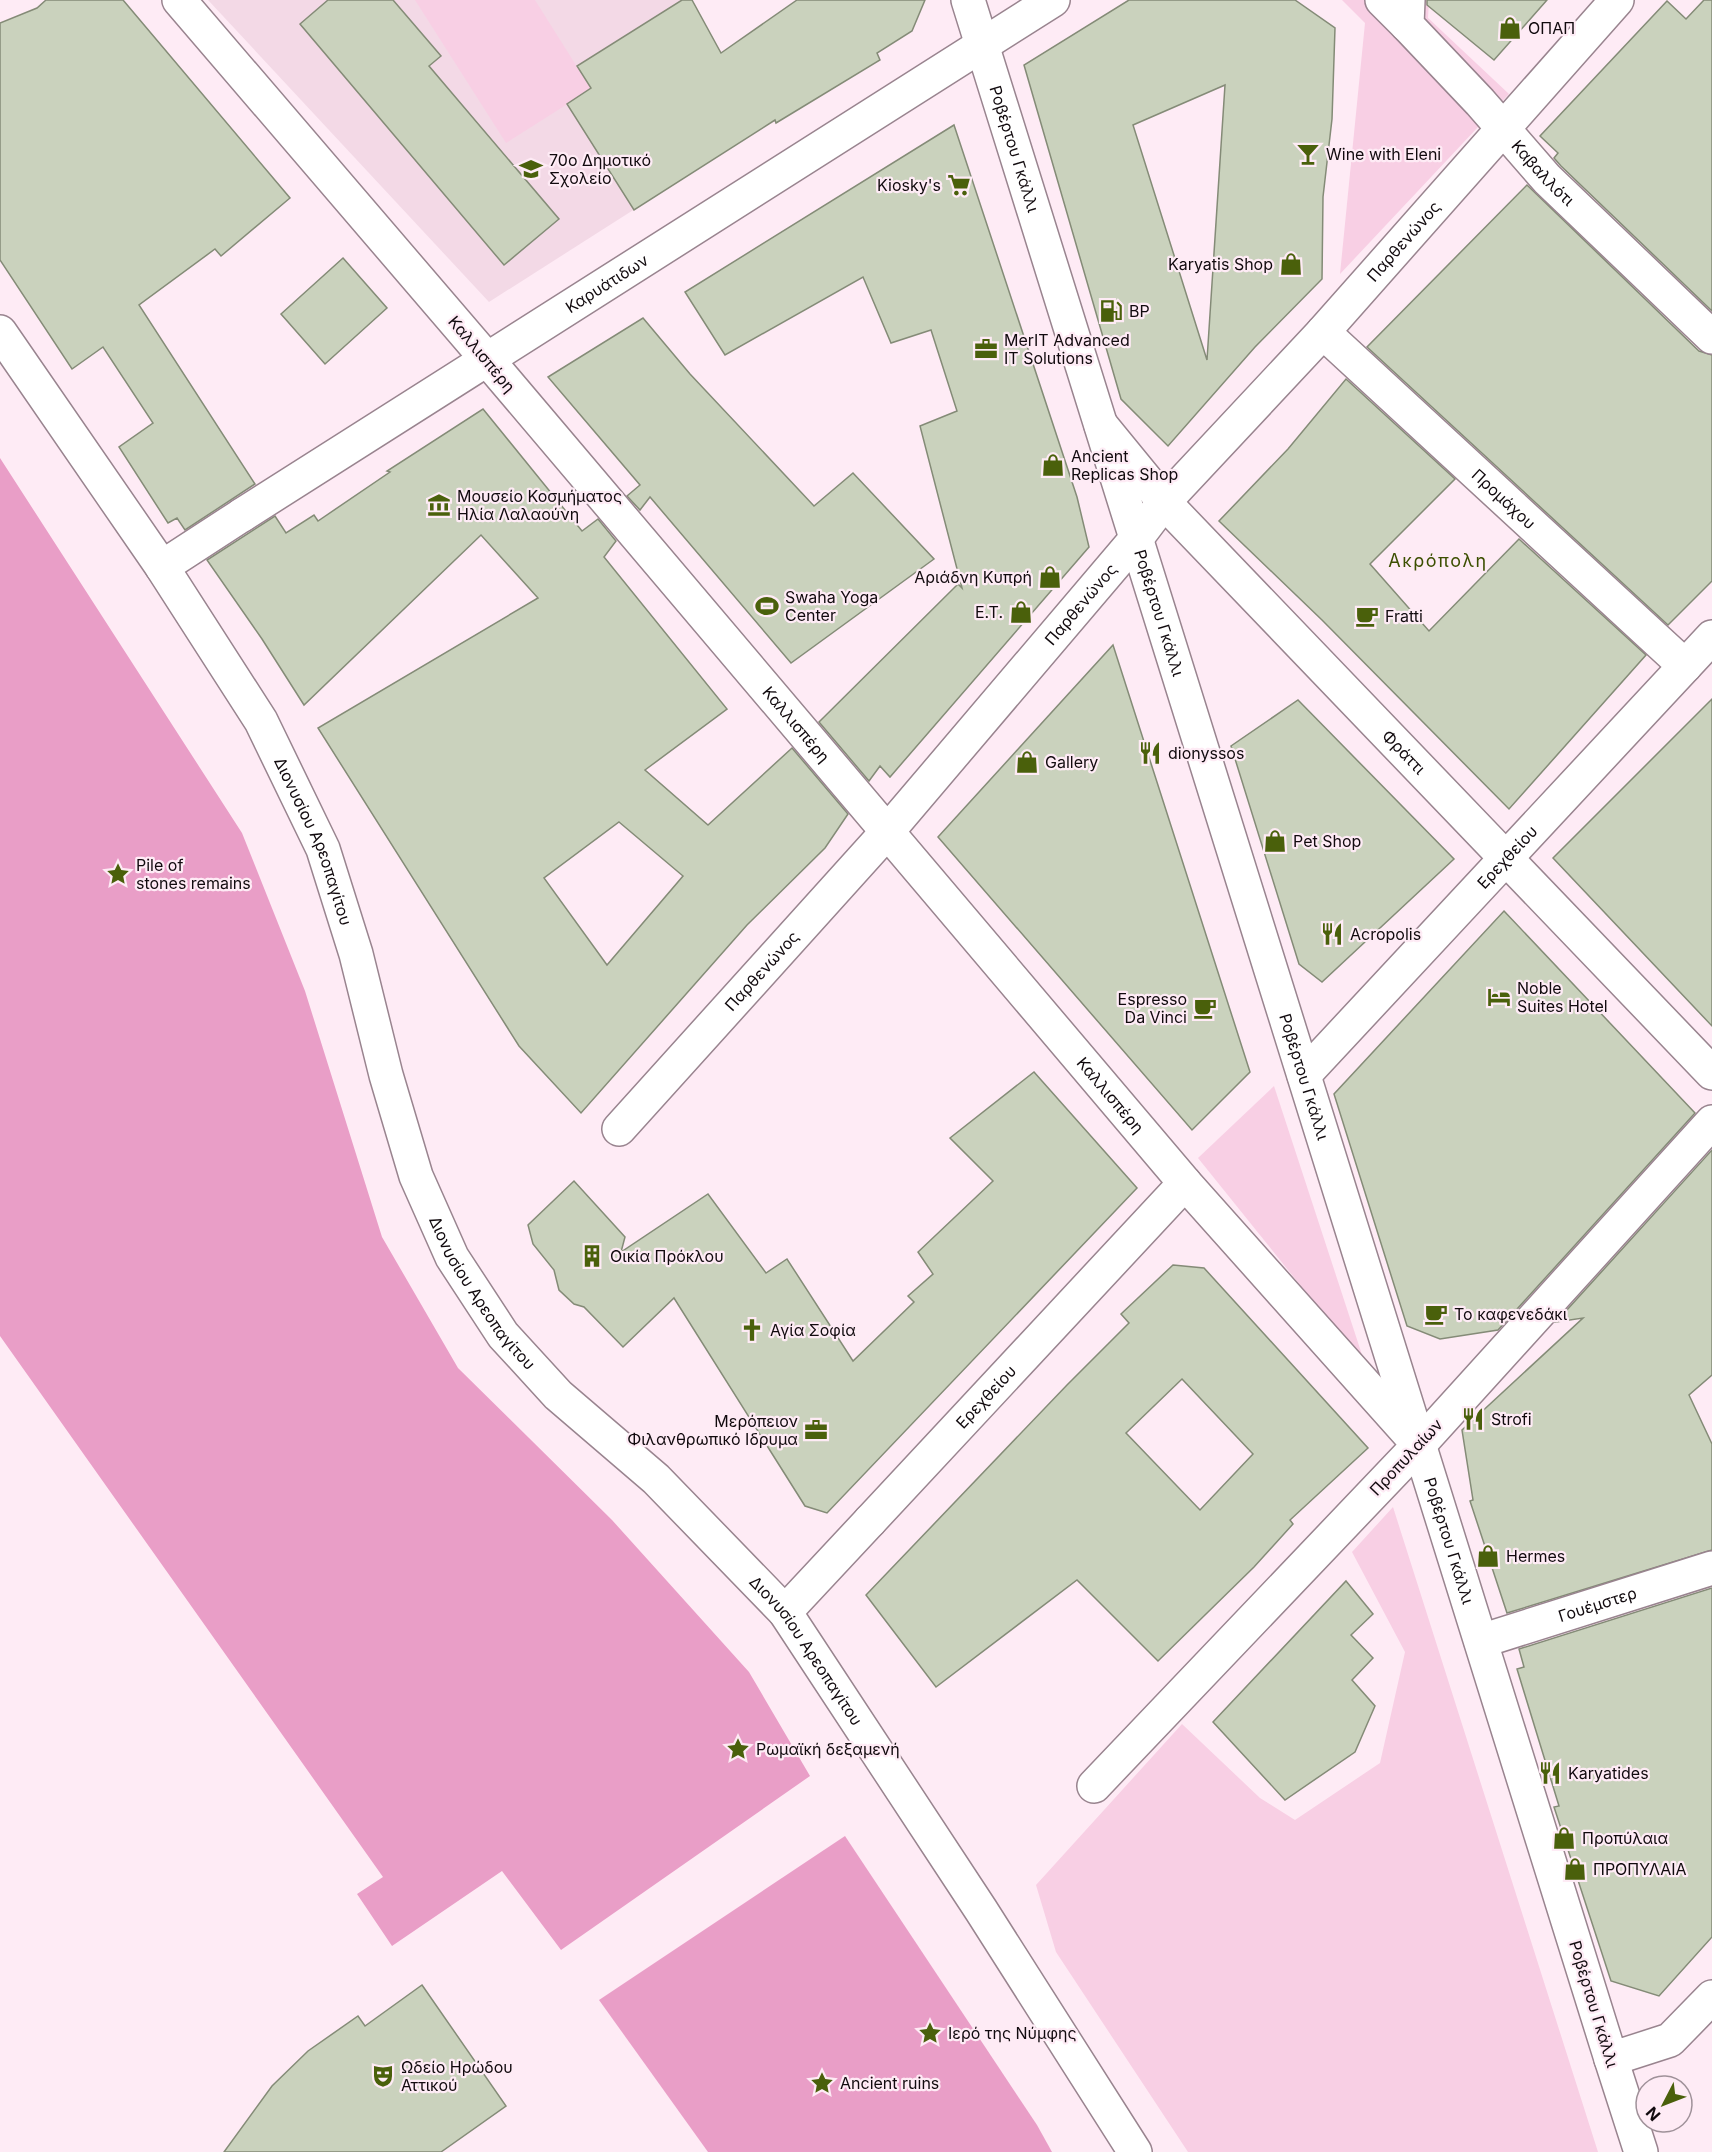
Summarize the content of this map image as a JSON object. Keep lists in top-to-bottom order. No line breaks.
{"streets":{"street":["Ροβέρτου Γκάλλι","Καβαλλότι","Παρθενώνος","Καρυάτιδων","Καλλισπέρη","Προμάχου","Φράττι","Διονυσίου Αρεοπαγίτου","Ερεχθείου","Προπυλαίων","Γουέμστερ"]},"crossings":[["Ροβέρτου Γκάλλι","Παρθενώνος"],["Ροβέρτου Γκάλλι","Καρυάτιδων"],["Ροβέρτου Γκάλλι","Καλλισπέρη"],["Ροβέρτου Γκάλλι","Φράττι"],["Ροβέρτου Γκάλλι","Ερεχθείου"],["Ροβέρτου Γκάλλι","Προπυλαίων"],["Ροβέρτου Γκάλλι","Γουέμστερ"],["Καβαλλότι","Παρθενώνος"],["Παρθενώνος","Καλλισπέρη"],["Παρθενώνος","Προμάχου"],["Παρθενώνος","Φράττι"],["Καρυάτιδων","Καλλισπέρη"],["Καρυάτιδων","Διονυσίου Αρεοπαγίτου"],["Καλλισπέρη","Ερεχθείου"],["Καλλισπέρη","Προπυλαίων"],["Προμάχου","Ερεχθείου"],["Φράττι","Ερεχθείου"],["Διονυσίου Αρεοπαγίτου","Ερεχθείου"]],"districts":["Ακρόπολη"],"places":{"shop":["ΟΠΑΠ","Karyatis Shop","Ancient Replicas Shop","Αριάδνη Κυπρή","E.T.","Gallery","Pet Shop","Hermes","Προπύλαια","ΠΡΟΠΥΛΑΙΑ"],"bar":["Wine with Eleni"],"school or university":["70ο Δημοτικό Σχολείο"],"supermarket":["Kiosky's"],"fuel station":["BP"],"office":["MerIT Advanced IT Solutions","Μερόπειον Φιλανθρωπικό Ιδρυμα"],"museum":["Μουσείο Κοσμήματος Ηλία Λαλαούνη"],"sports":["Swaha Yoga Center"],"cafe":["Fratti","Espresso Da Vinci","Το καφενεδάκι"],"restaurant":["dionyssos","Acropolis","Strofi","Karyatides"],"place":["Pile of stones remains","Ρωμαϊκή δεξαμενή","Ιερό της Νύμφης","Ancient ruins"],"hotel":["Noble Suites Hotel"],"building":["Οικία Πρόκλου"],"church":["Αγία Σοφία"],"theatre":["Ωδείο Ηρώδου Αττικού"]},"north":"bottom left"}
